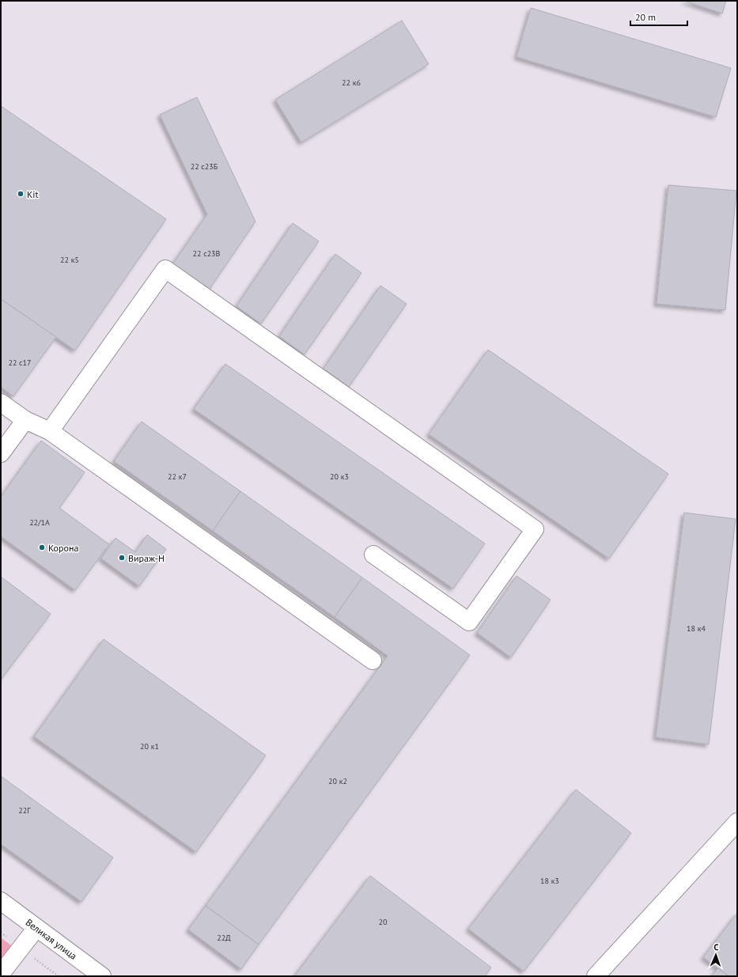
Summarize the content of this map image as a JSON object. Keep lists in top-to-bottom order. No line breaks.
{"streets":{"main road":["Великая улица"]},"places":["Kit","Корона","Вираж-Н"],"house_numbers":["22 к6","22 с23Б","22 с23В","22 к5","22 с17","22 к7","20 к3","22/1А","18 к4","20 к1","20 к2","22Г","18 к3","20","22Д"],"scale_bar":"20 m","north":"top"}
